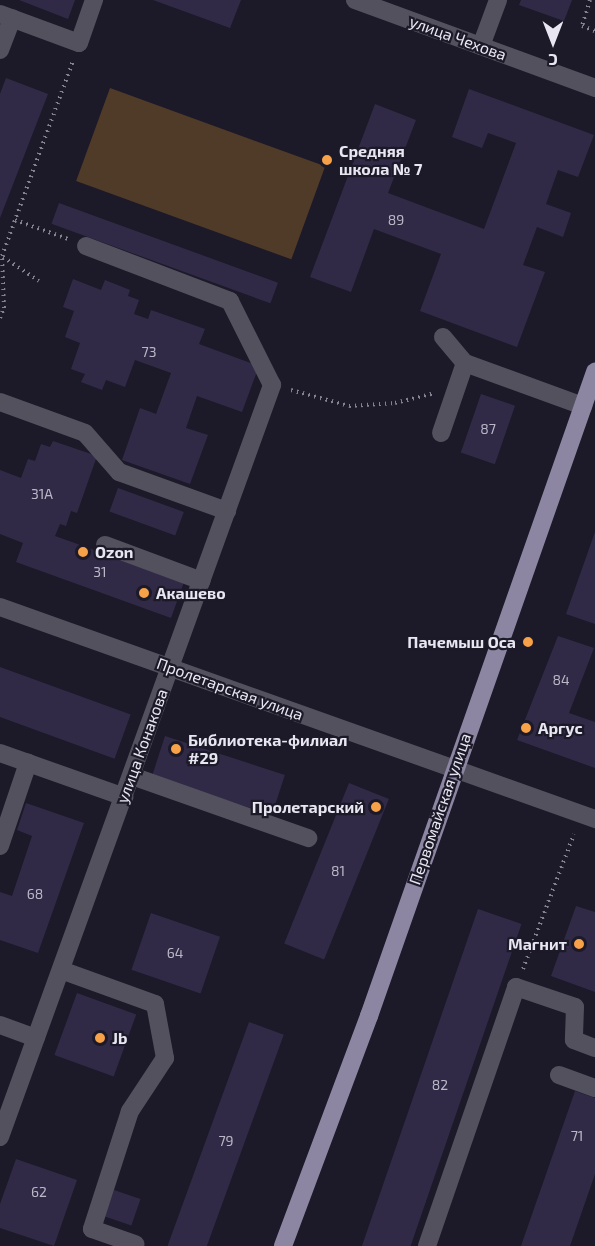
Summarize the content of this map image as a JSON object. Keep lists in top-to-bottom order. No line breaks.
{"streets":{"main road":["Первомайская улица"],"street":["улица Чехова","Пролетарская улица","улица Конакова"]},"crossings":[["Пролетарская улица","улица Конакова"],["Пролетарская улица","Первомайская улица"]],"places":["Средняя школа № 7","Ozon","Акашево","Пачемыш Оса","Аргус","Библиотека-филиал #29","Пролетарский","Магнит","Jb"],"house_numbers":["89","73","87","31А","31","84","81","68","64","82","71","79","62"],"north":"bottom"}
